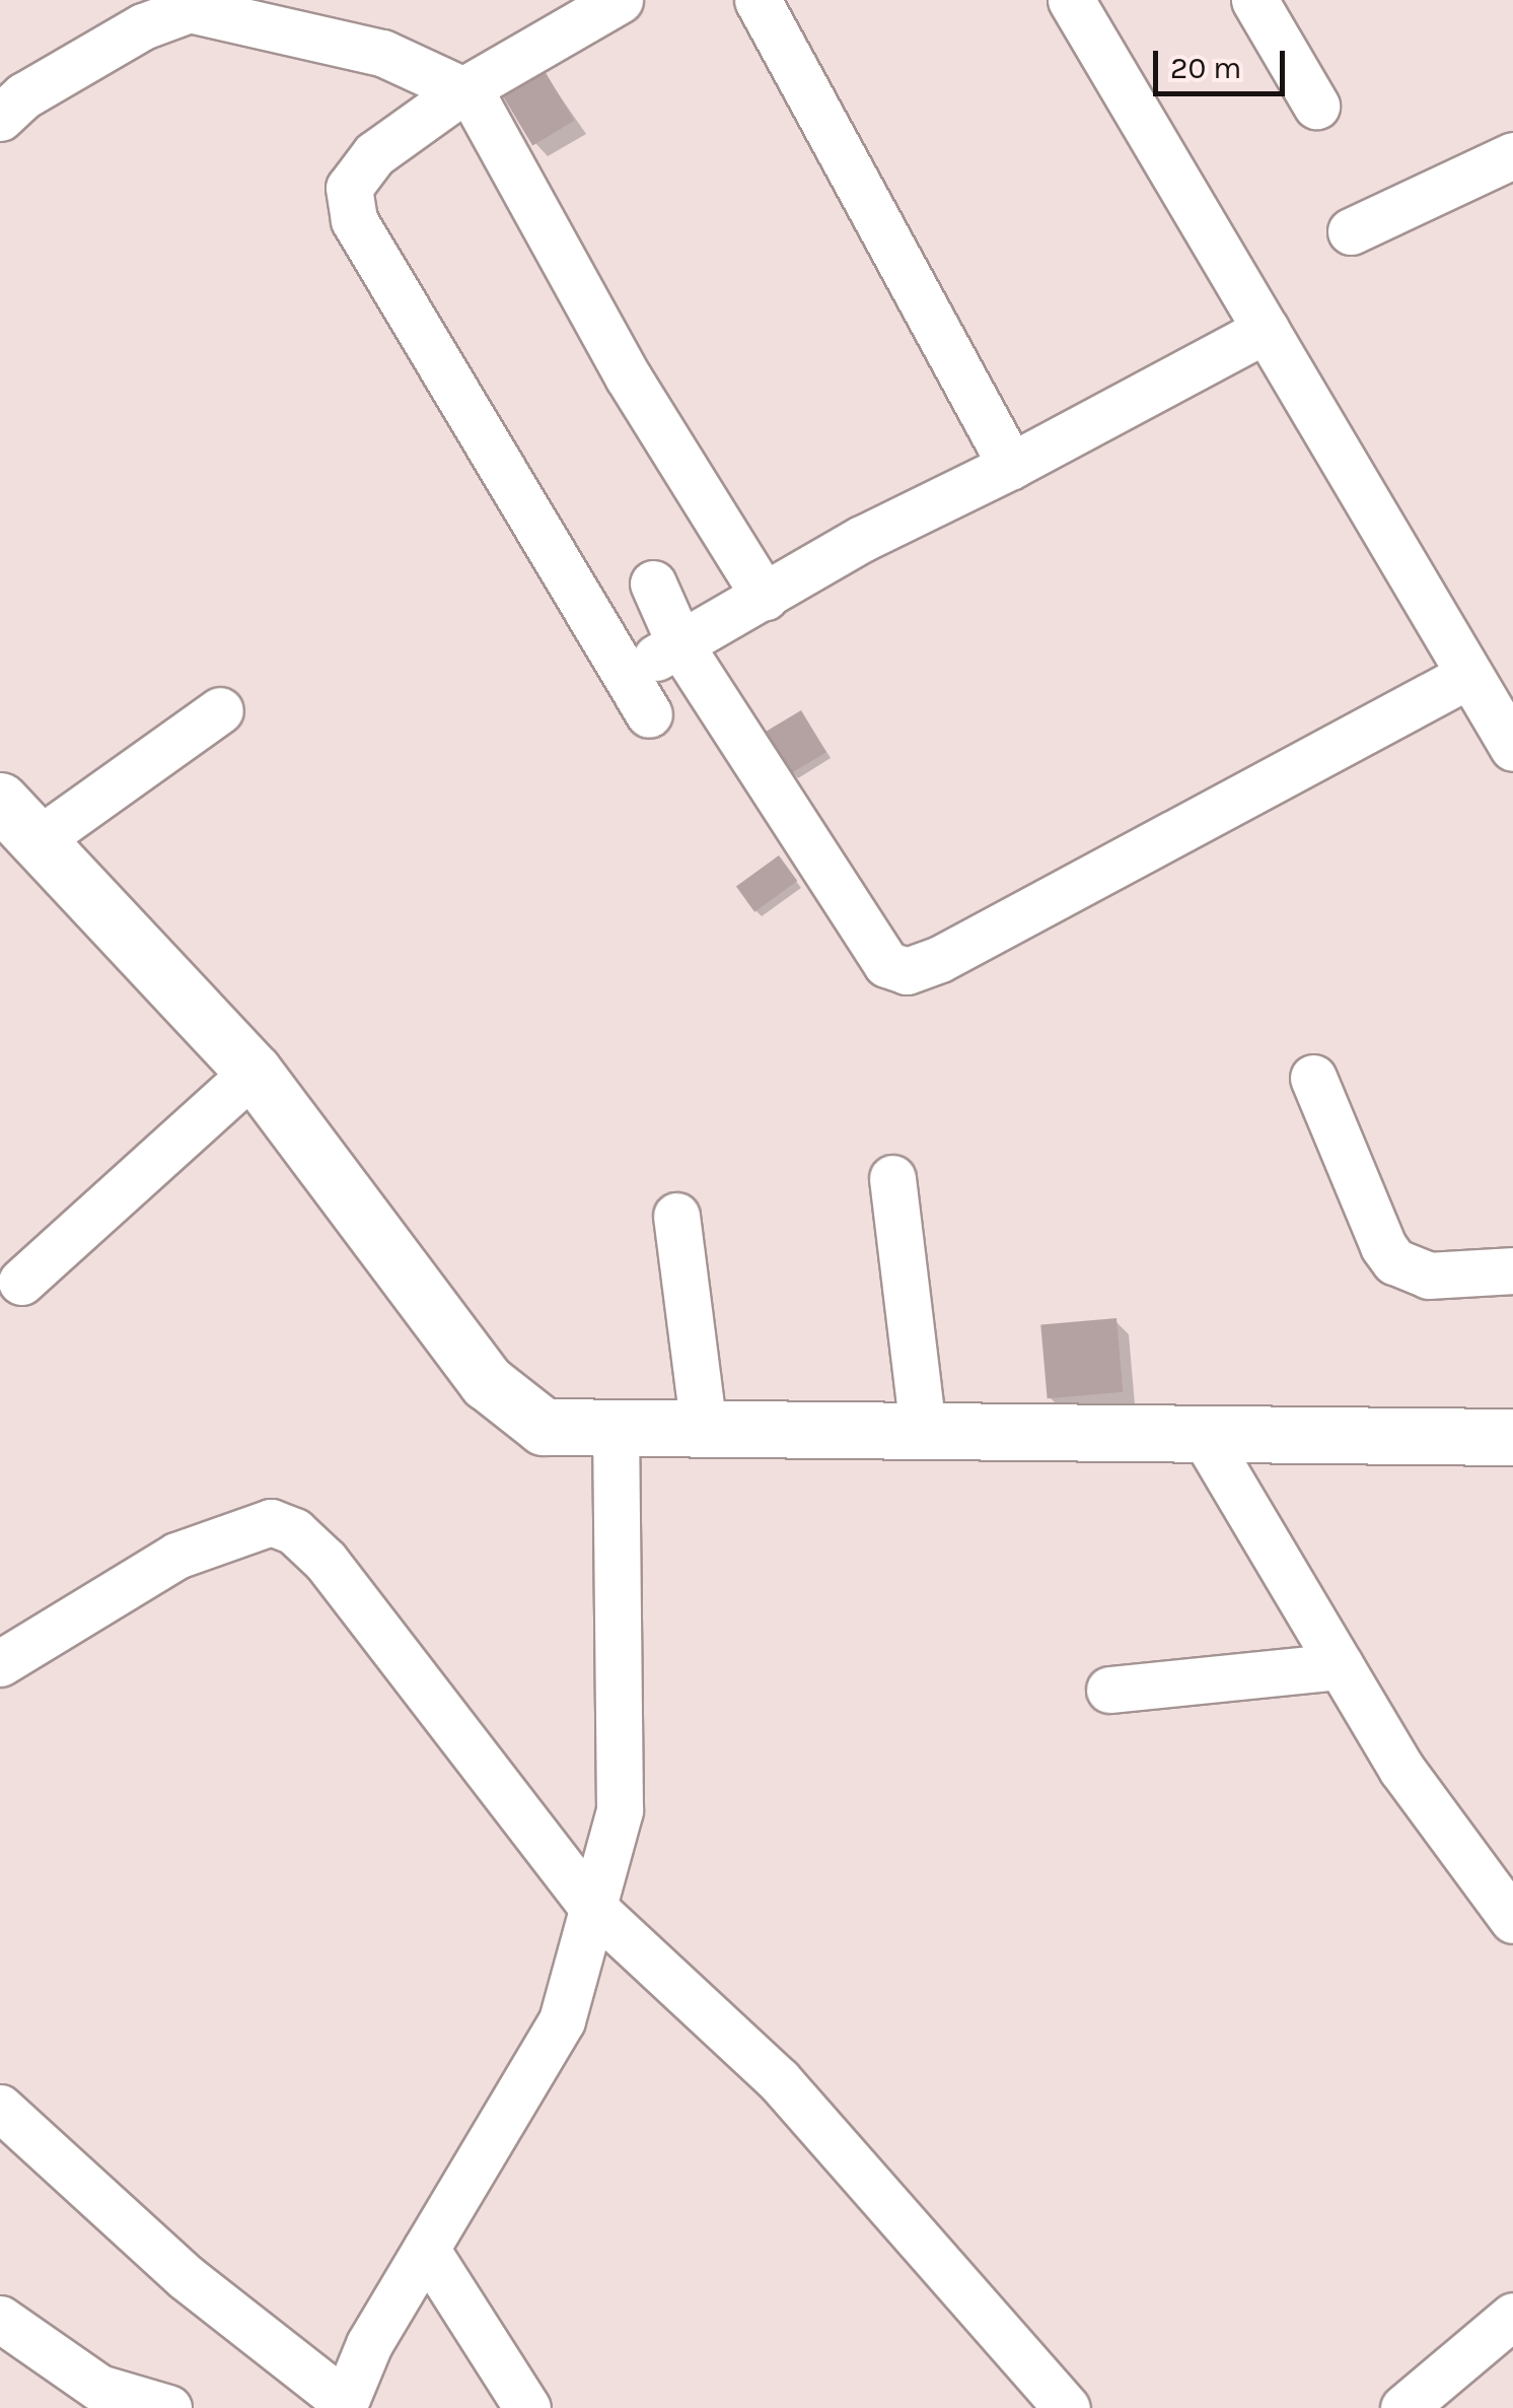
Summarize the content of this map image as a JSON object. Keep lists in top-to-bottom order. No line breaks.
{"scale_bar":"20 m"}
